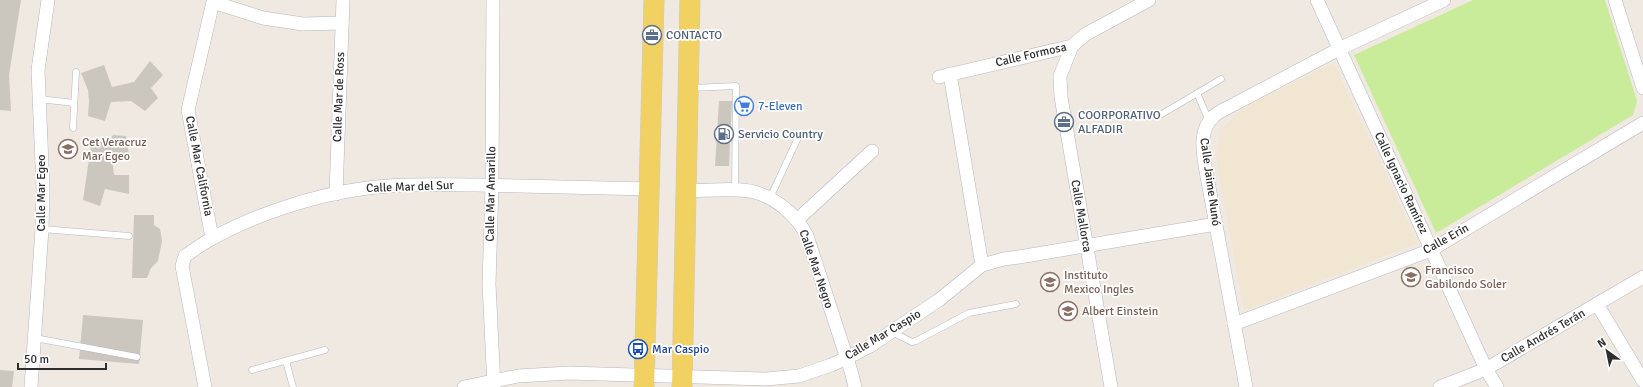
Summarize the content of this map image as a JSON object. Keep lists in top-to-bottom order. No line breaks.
{"streets":{"street":["Calle Formosa","Calle Mar de Ross","Calle Mar California","Calle Jaime Nunó","Calle Ignacio Ramírez","Calle Mar del Sur","Calle Mar Egeo","Calle Mar Amarillo","Calle Mallorca","Calle Erín","Calle Mar Negro","Calle Mar Caspio","Calle Andrés Terán"]},"crossings":[["Calle Formosa","Calle Mallorca"],["Calle Formosa","Calle Mar Caspio"],["Calle Mar de Ross","Calle Mar California"],["Calle Mar de Ross","Calle Mar del Sur"],["Calle Mar California","Calle Mar del Sur"],["Calle Jaime Nunó","Calle Ignacio Ramírez"],["Calle Jaime Nunó","Calle Erín"],["Calle Jaime Nunó","Calle Mar Caspio"],["Calle Ignacio Ramírez","Calle Erín"],["Calle Ignacio Ramírez","Calle Andrés Terán"],["Calle Mar del Sur","Calle Mar Amarillo"],["Calle Mar Amarillo","Calle Mar Caspio"],["Calle Mallorca","Calle Mar Caspio"],["Calle Mar Negro","Calle Mar Caspio"]],"places":{"office":["CONTACTO","COORPORATIVO ALFADIR"],"supermarket":["7-Eleven"],"fuel station":["Servicio Country"],"school or university":["Cet Veracruz Mar Egeo","Francisco Gabilondo Soler","Instituto Mexico Ingles","Albert Einstein"],"bus stop":["Mar Caspio"]},"scale_bar":"50 m","north":"top left"}
